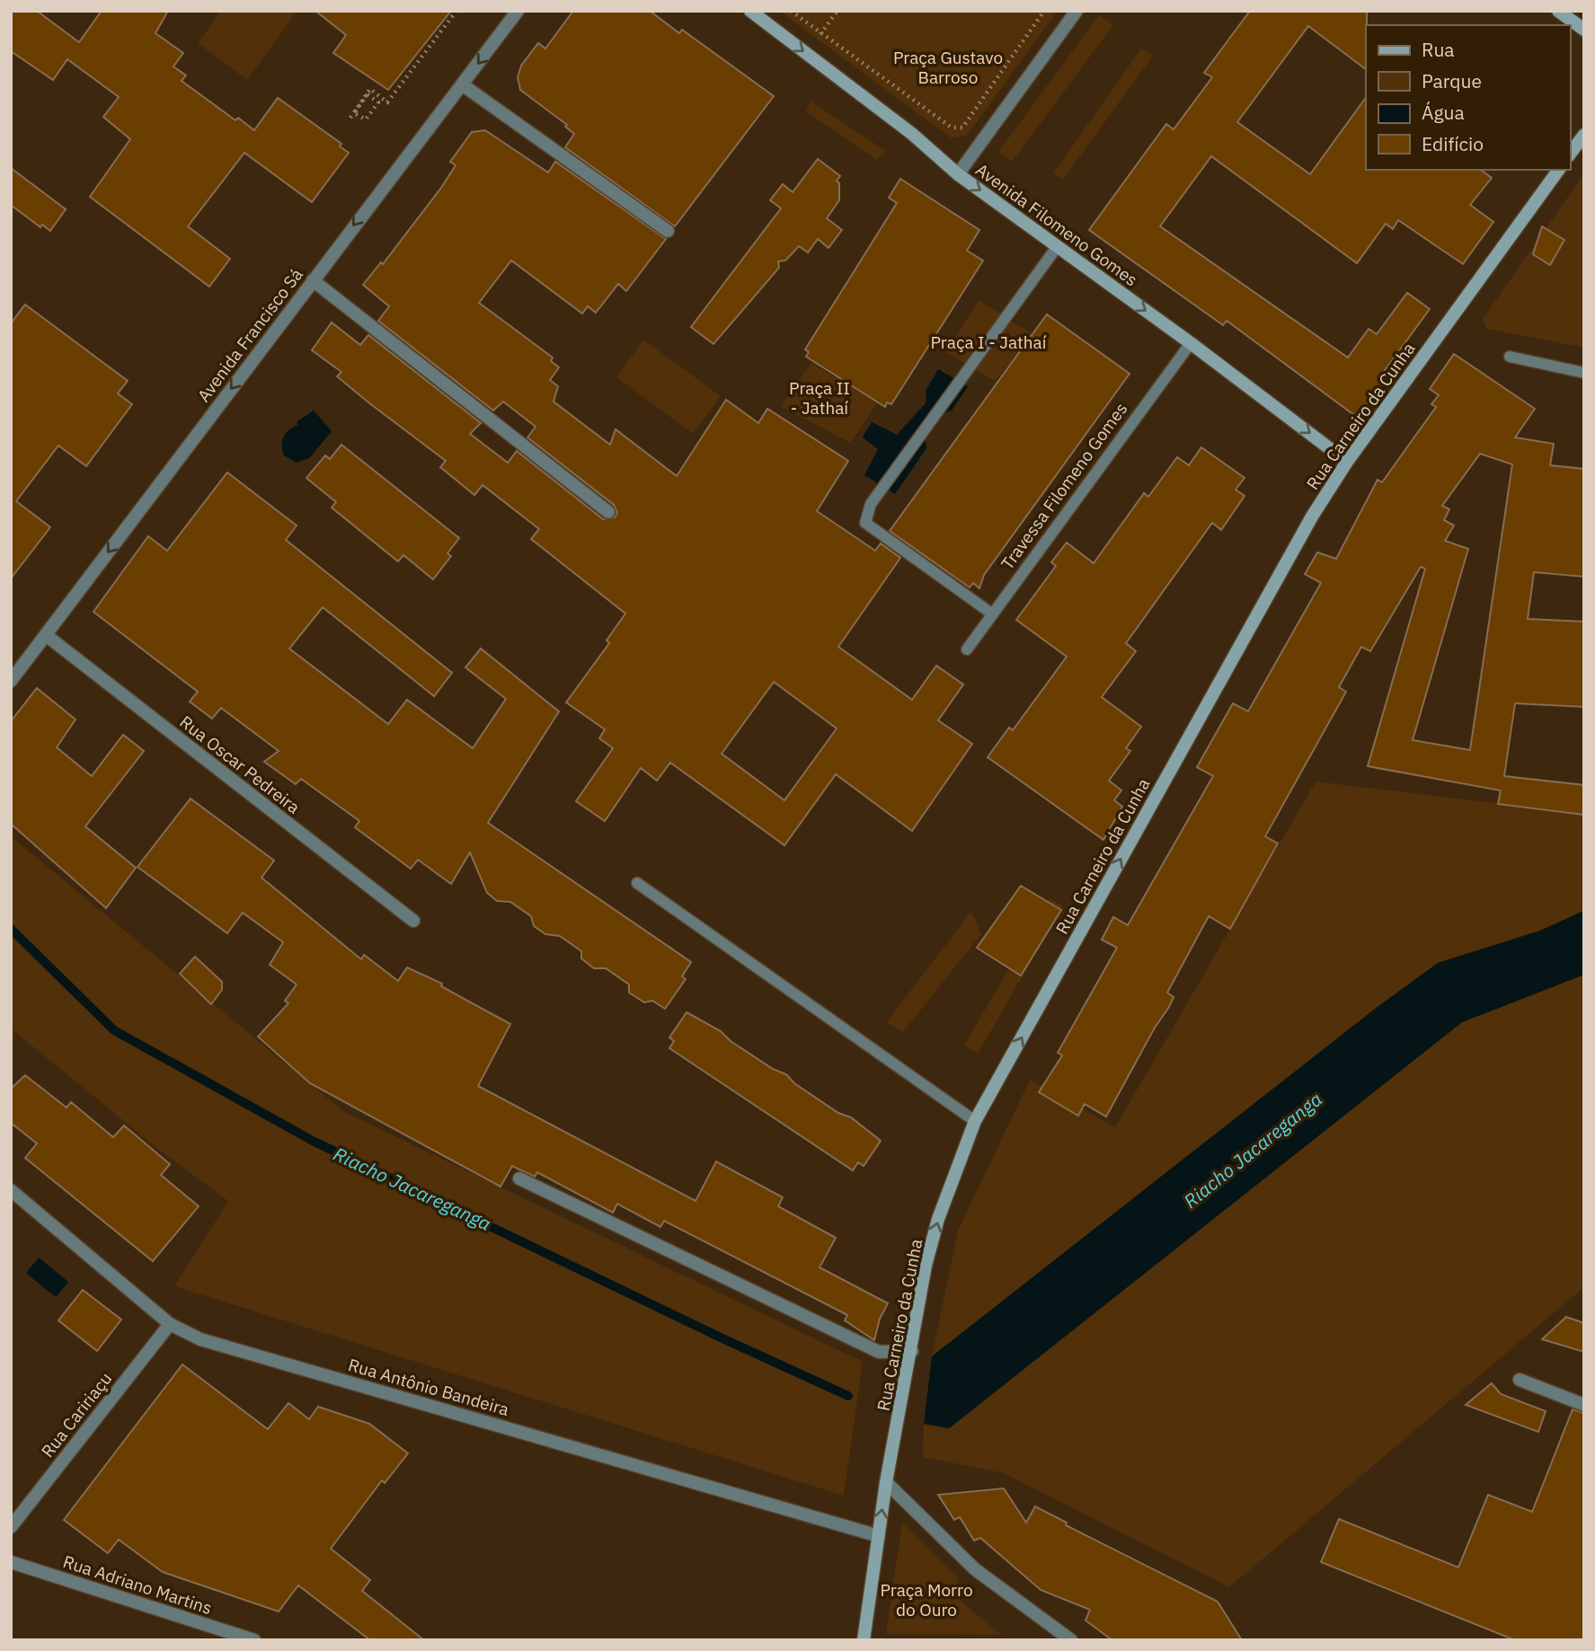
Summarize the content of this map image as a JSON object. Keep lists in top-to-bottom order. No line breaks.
{"streets":{"street":["Avenida Filomeno Gomes","Avenida Francisco Sá","Rua Carneiro da Cunha","Rua Oscar Pedreira","Rua Antônio Bandeira","Rua Caririaçu","Rua Adriano Martins"],"lane":["Travessa Filomeno Gomes"]},"crossings":[["Avenida Filomeno Gomes","Rua Carneiro da Cunha"],["Avenida Filomeno Gomes","Travessa Filomeno Gomes"],["Avenida Francisco Sá","Rua Oscar Pedreira"],["Rua Carneiro da Cunha","Rua Antônio Bandeira"],["Rua Antônio Bandeira","Rua Caririaçu"]],"one_way":["Avenida Filomeno Gomes","Avenida Francisco Sá","Rua Carneiro da Cunha"],"water":["Riacho Jacareganga"],"parks":["Praça Gustavo Barroso","Praça I - Jathaí","Praça II - Jathaí","Praça Morro do Ouro"],"legend":["Rua","Parque","Água","Edifício"]}
